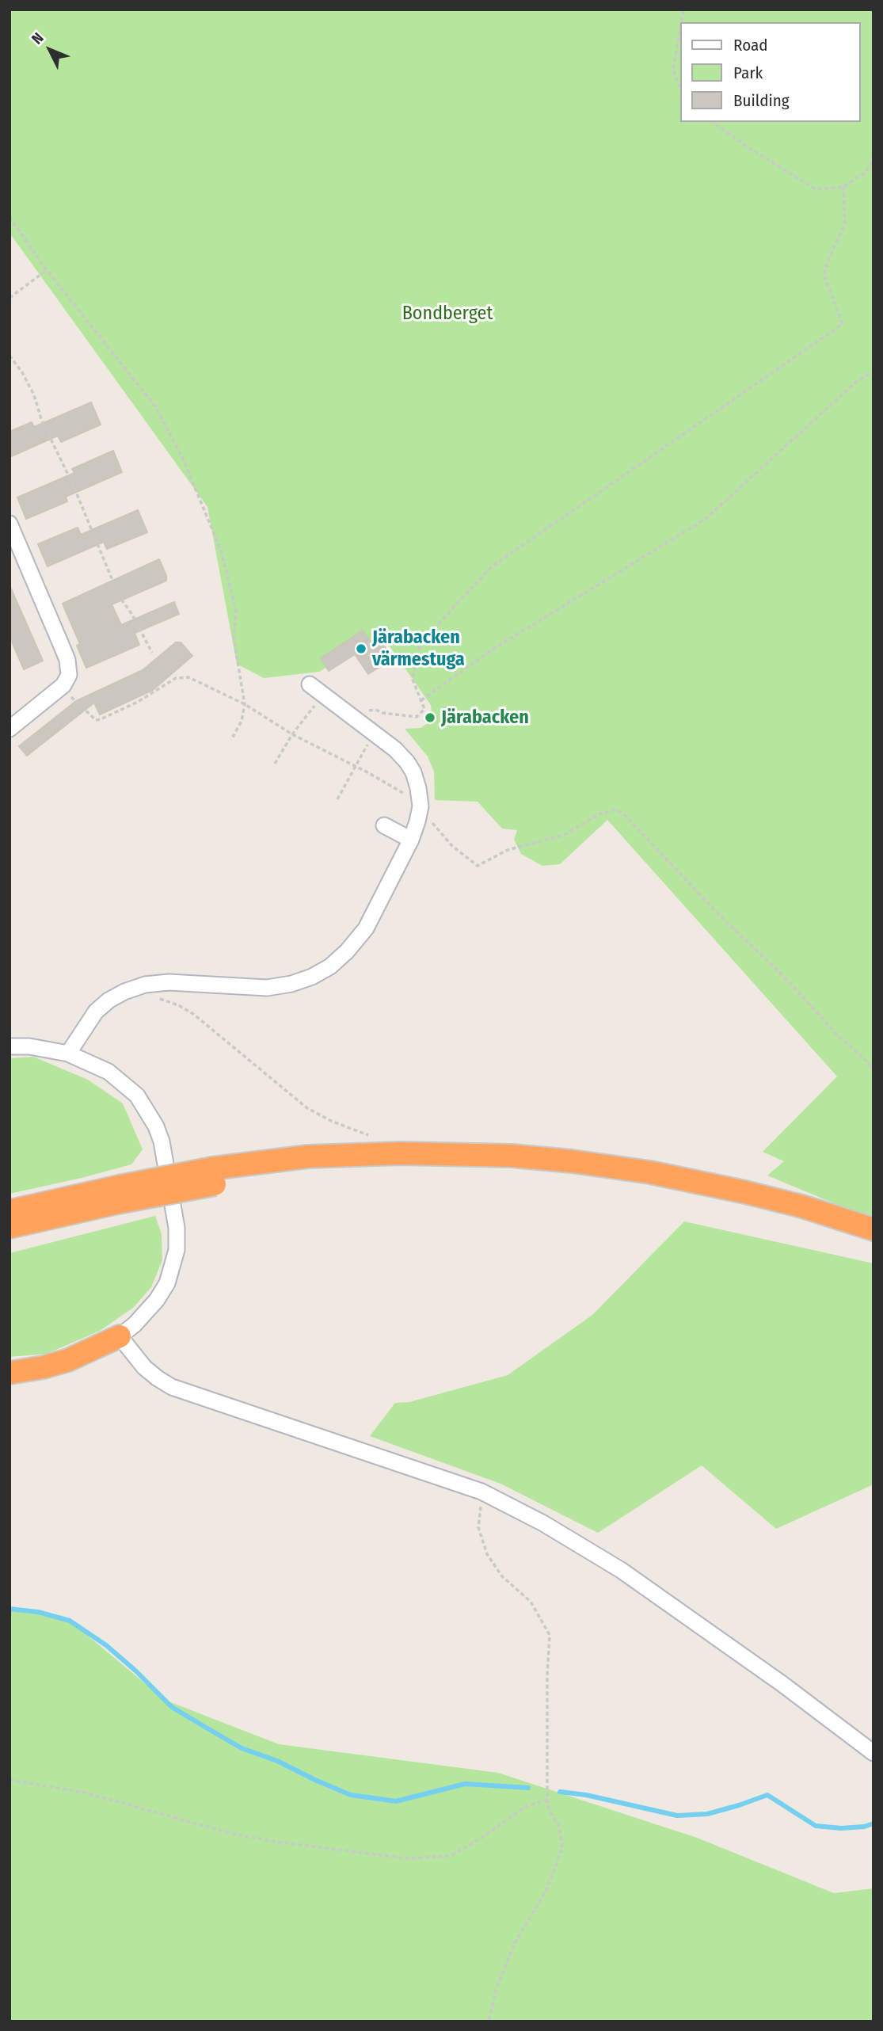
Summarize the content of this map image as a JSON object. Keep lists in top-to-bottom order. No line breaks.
{"parks":["Bondberget"],"places":["Järabacken värmestuga","Järabacken"],"legend":["Road","Park","Building"],"north":"top left"}
